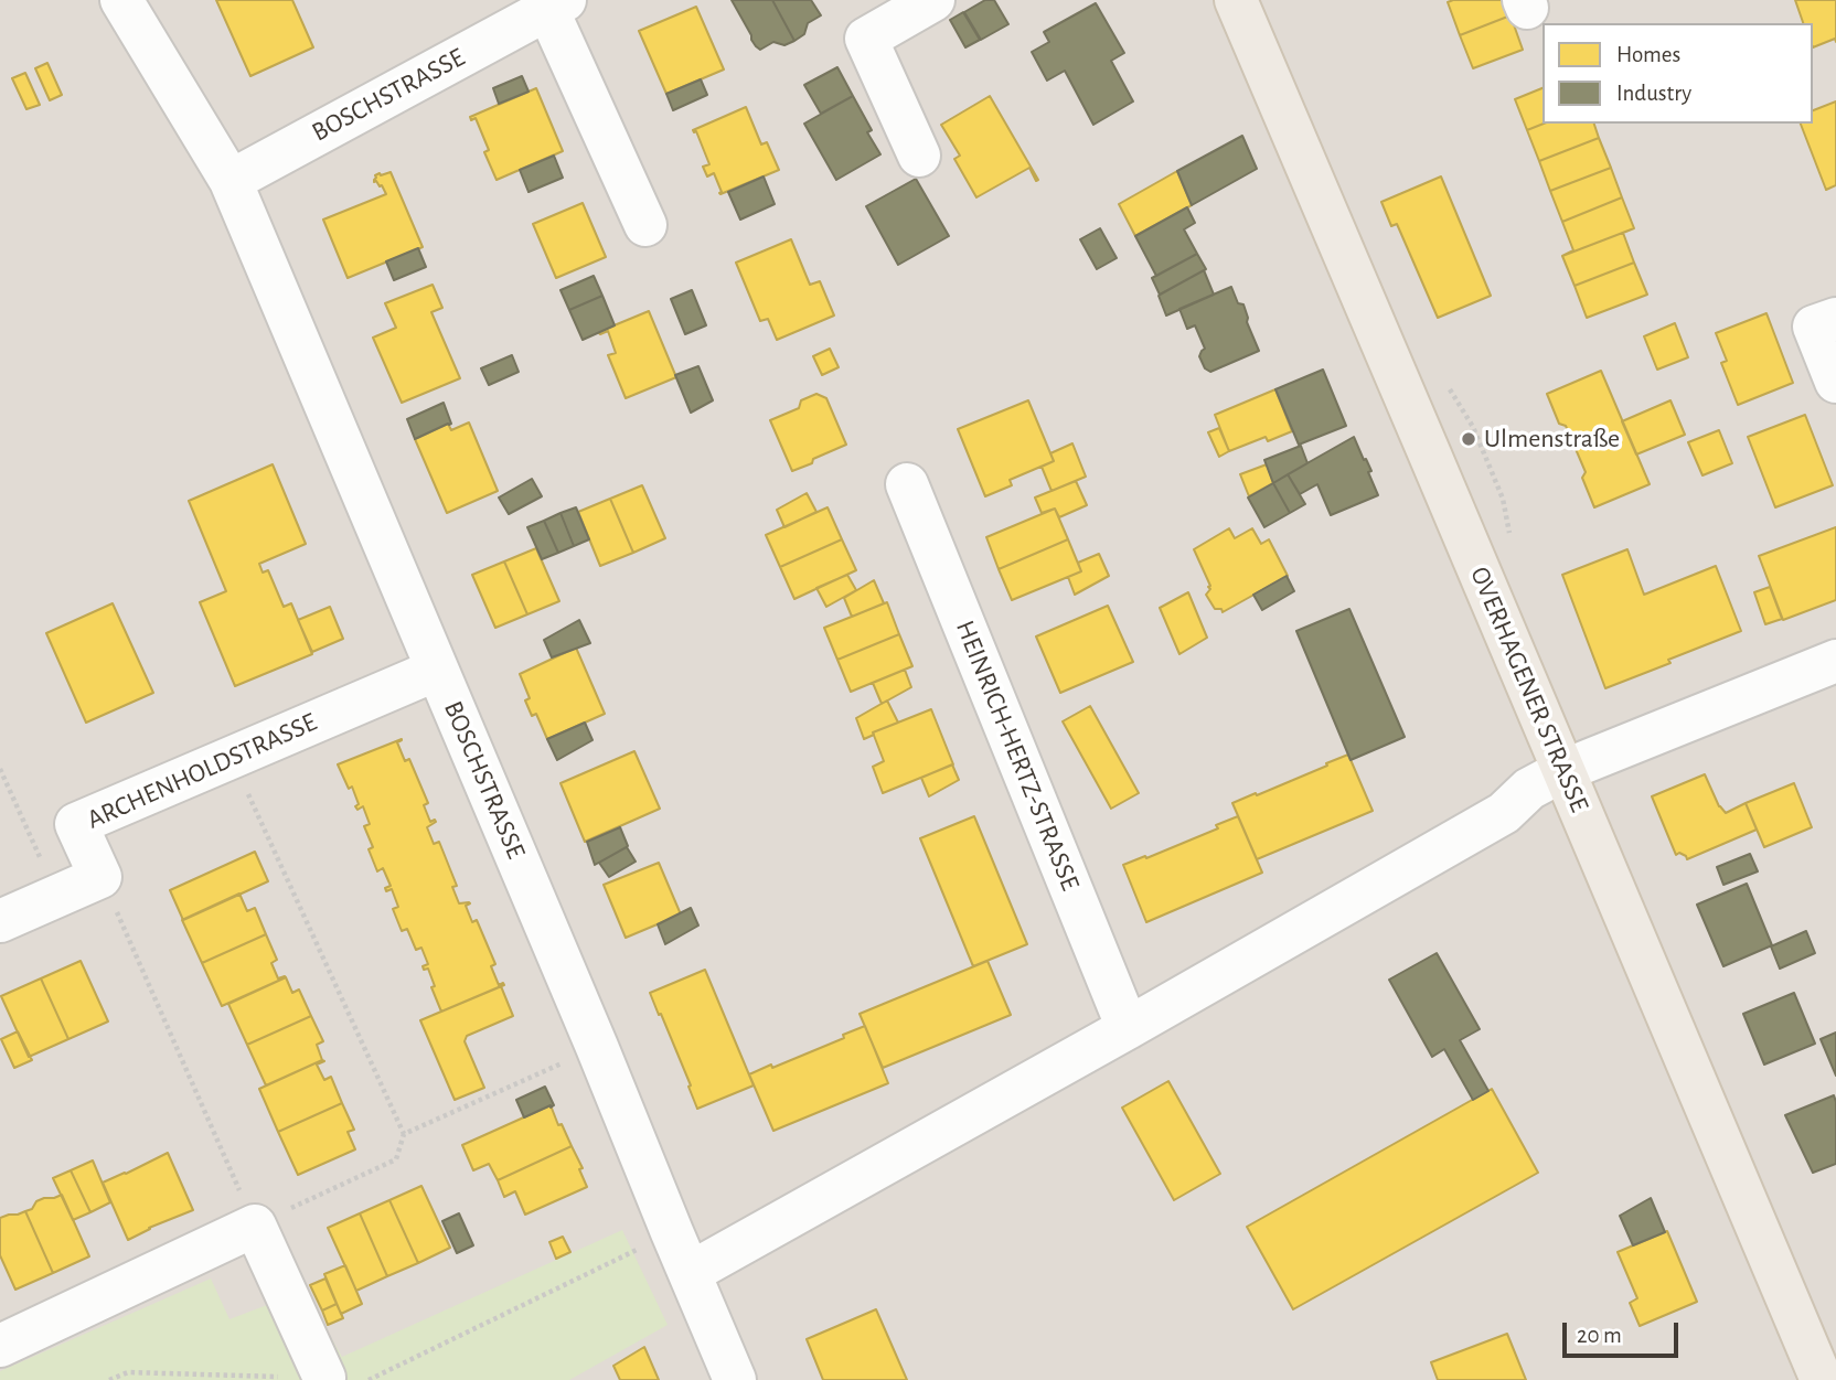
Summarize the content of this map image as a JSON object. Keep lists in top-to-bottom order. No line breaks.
{"streets":{"main road":["OVERHAGENER STRASSE"],"street":["BOSCHSTRASSE","HEINRICH-HERTZ-STRASSE","ARCHENHOLDSTRASSE"]},"crossings":[["BOSCHSTRASSE","ARCHENHOLDSTRASSE"]],"places":["Ulmenstraße"],"legend":["Homes","Industry"],"scale_bar":"20 m"}
